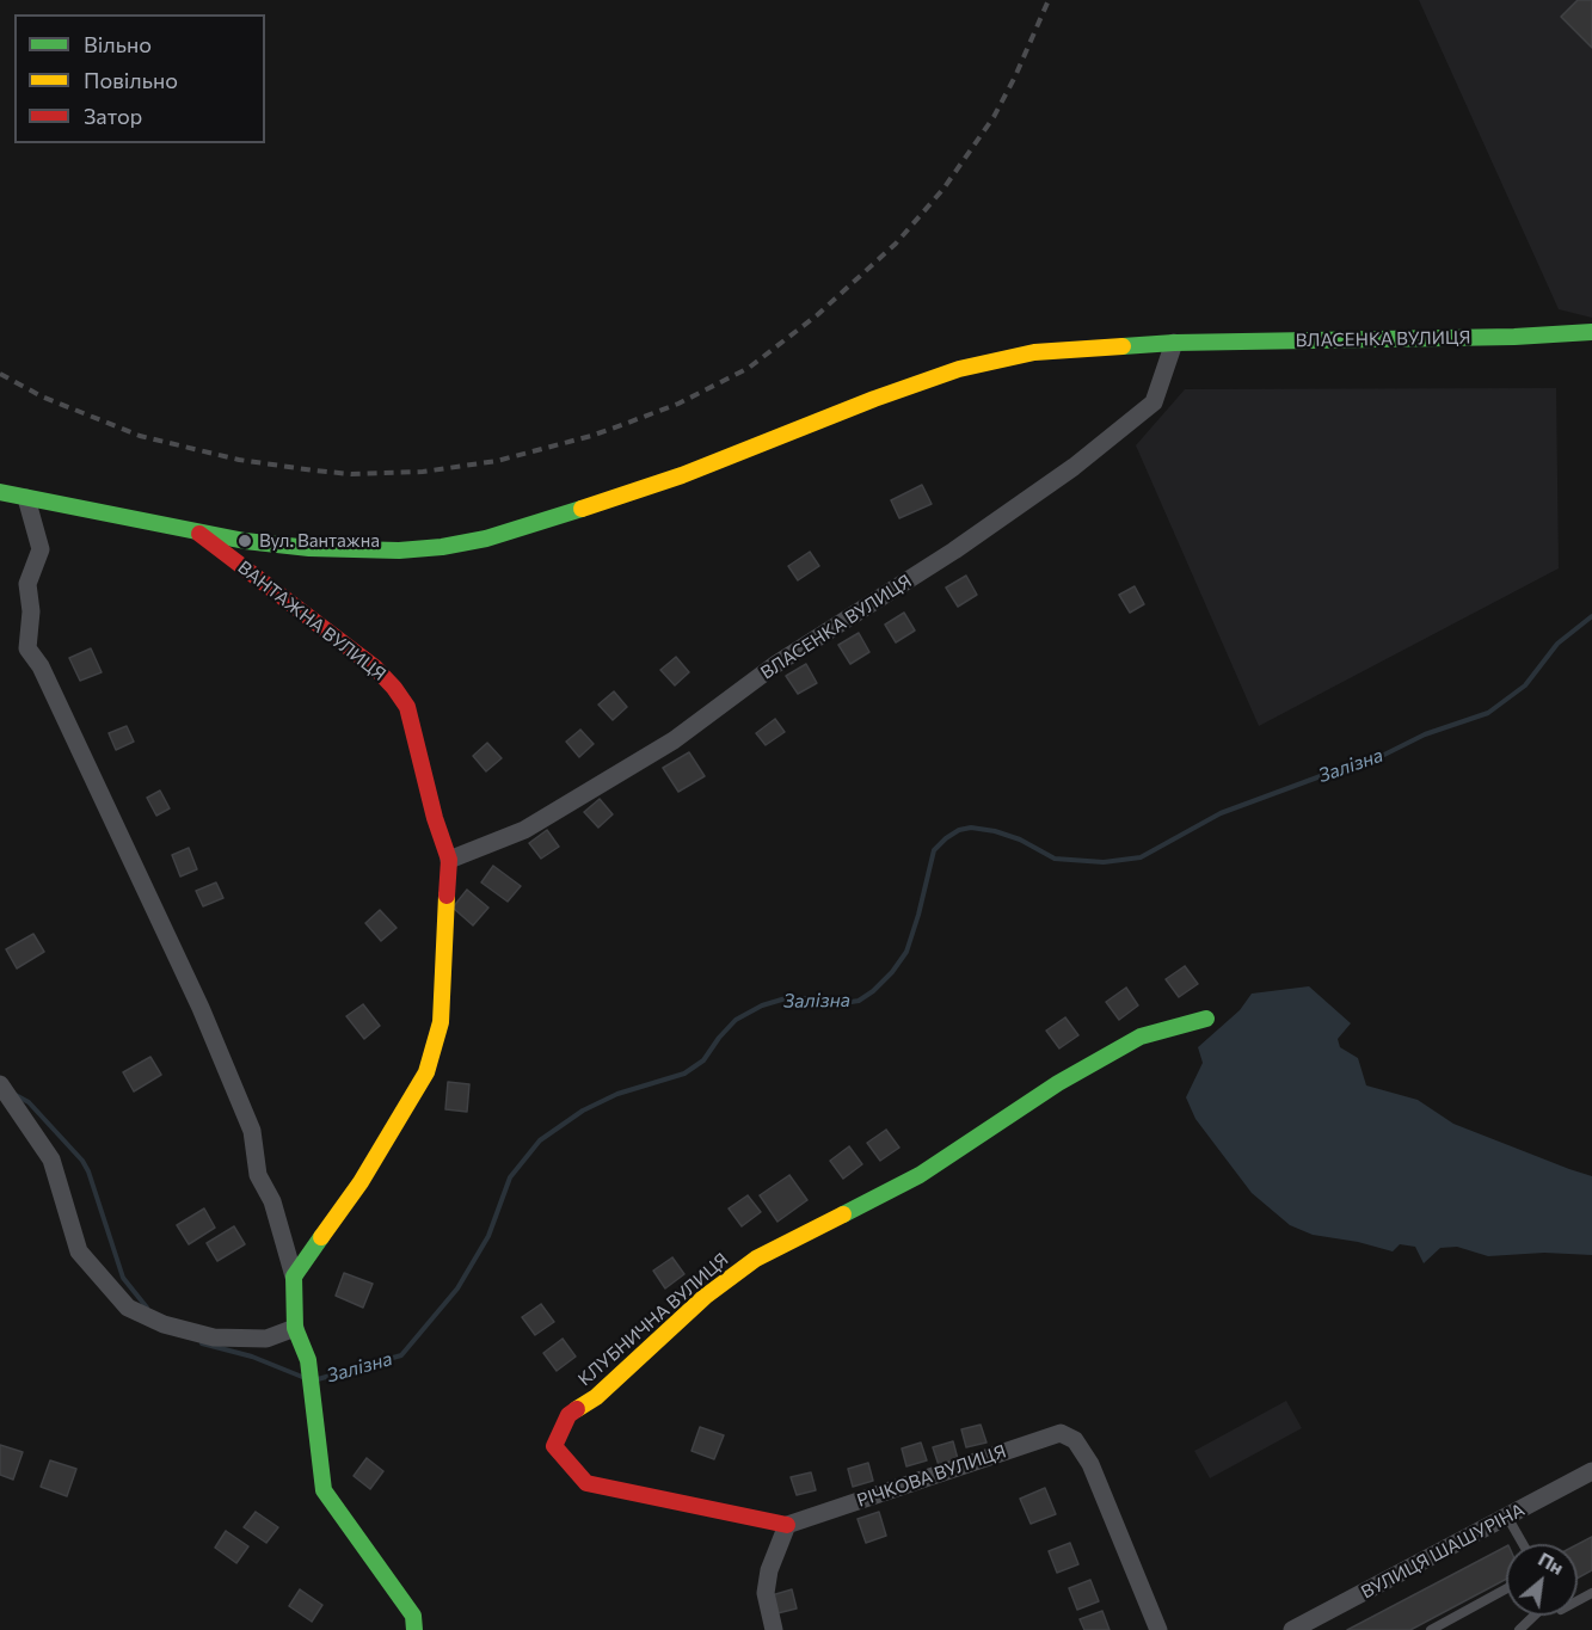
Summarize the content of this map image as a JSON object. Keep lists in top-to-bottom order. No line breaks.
{"streets":{"street":["ВЛАСЕНКА ВУЛИЦЯ","ВАНТАЖНА ВУЛИЦЯ","КЛУБНИЧНА ВУЛИЦЯ","РІЧКОВА ВУЛИЦЯ","ВУЛИЦЯ ШАШУРІНА"]},"crossings":[["ВЛАСЕНКА ВУЛИЦЯ","ВАНТАЖНА ВУЛИЦЯ"],["КЛУБНИЧНА ВУЛИЦЯ","РІЧКОВА ВУЛИЦЯ"]],"water":["Залізна"],"places":["Вул. Вантажна"],"legend":["Вільно","Повільно","Затор"],"north":"top right"}
